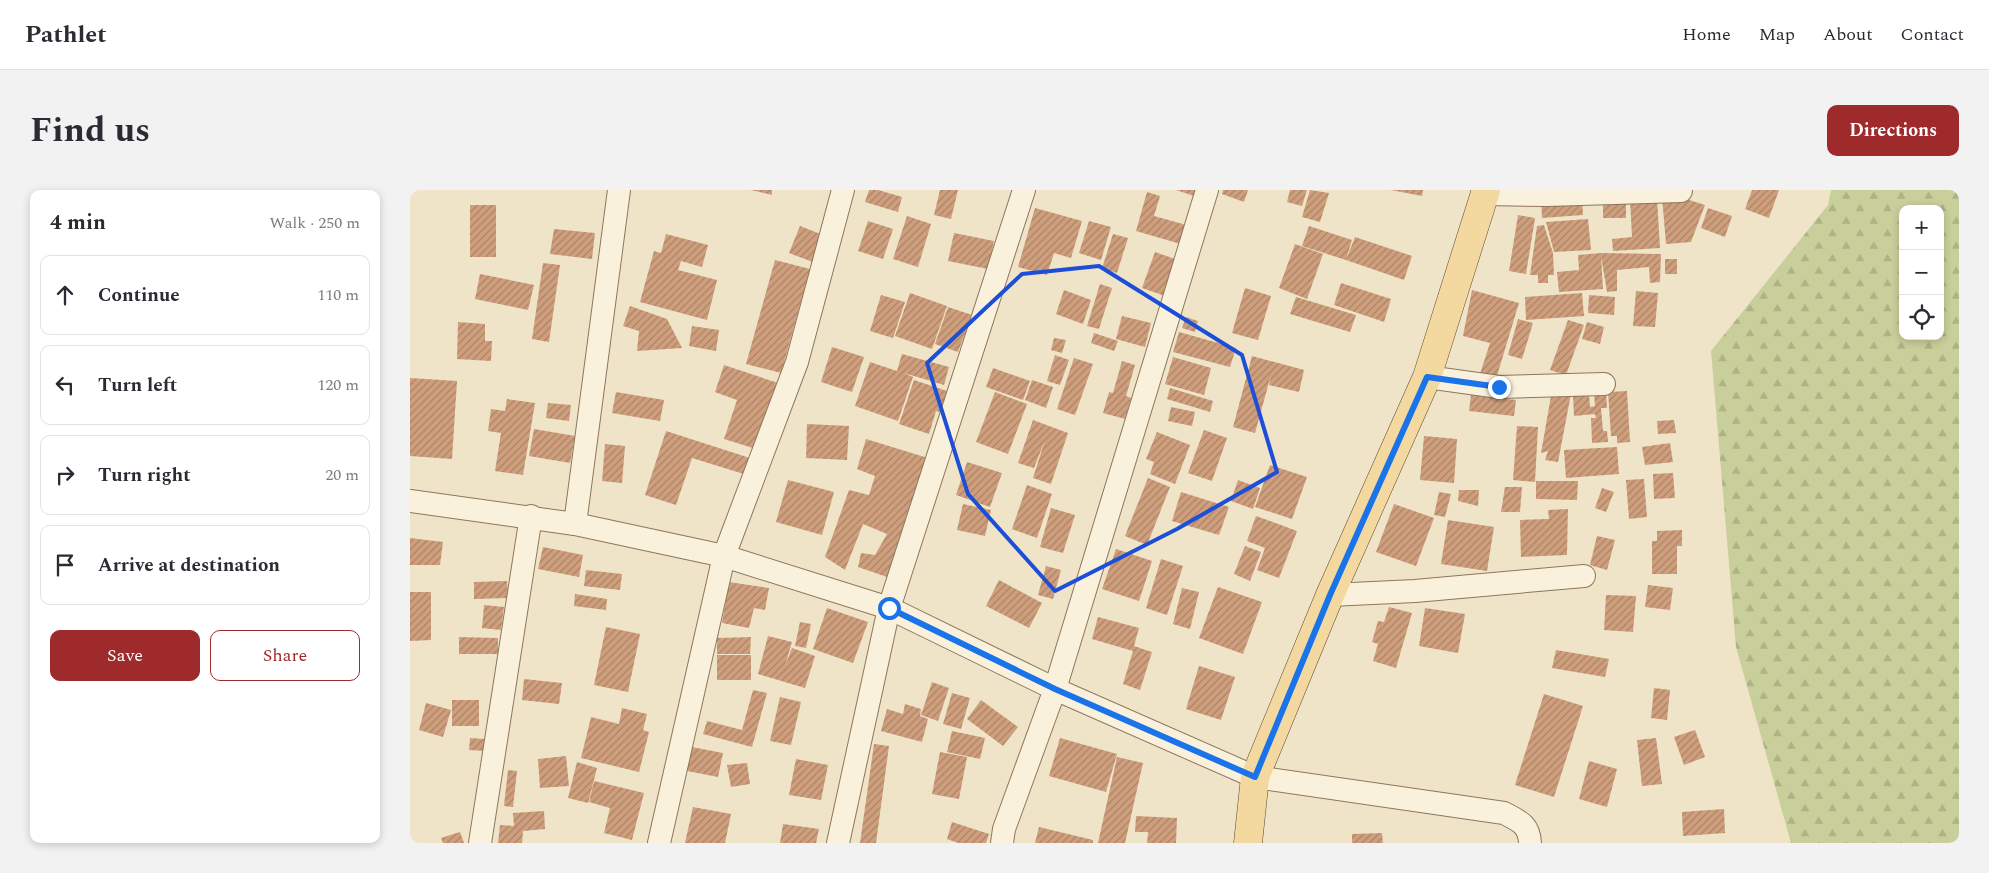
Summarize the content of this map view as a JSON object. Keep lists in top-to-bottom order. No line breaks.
{"page":{"header":"Pathlet","nav":["Home","Map","About","Contact"],"title":"Find us","buttons":["Directions",["Save","Share"]],"heading":["4 min","Walk · 250 m"],"map_buttons":["+","−"],"list":[["Continue","110 m"],["Turn left","120 m"],["Turn right","20 m"],"Arrive at destination"]}}
